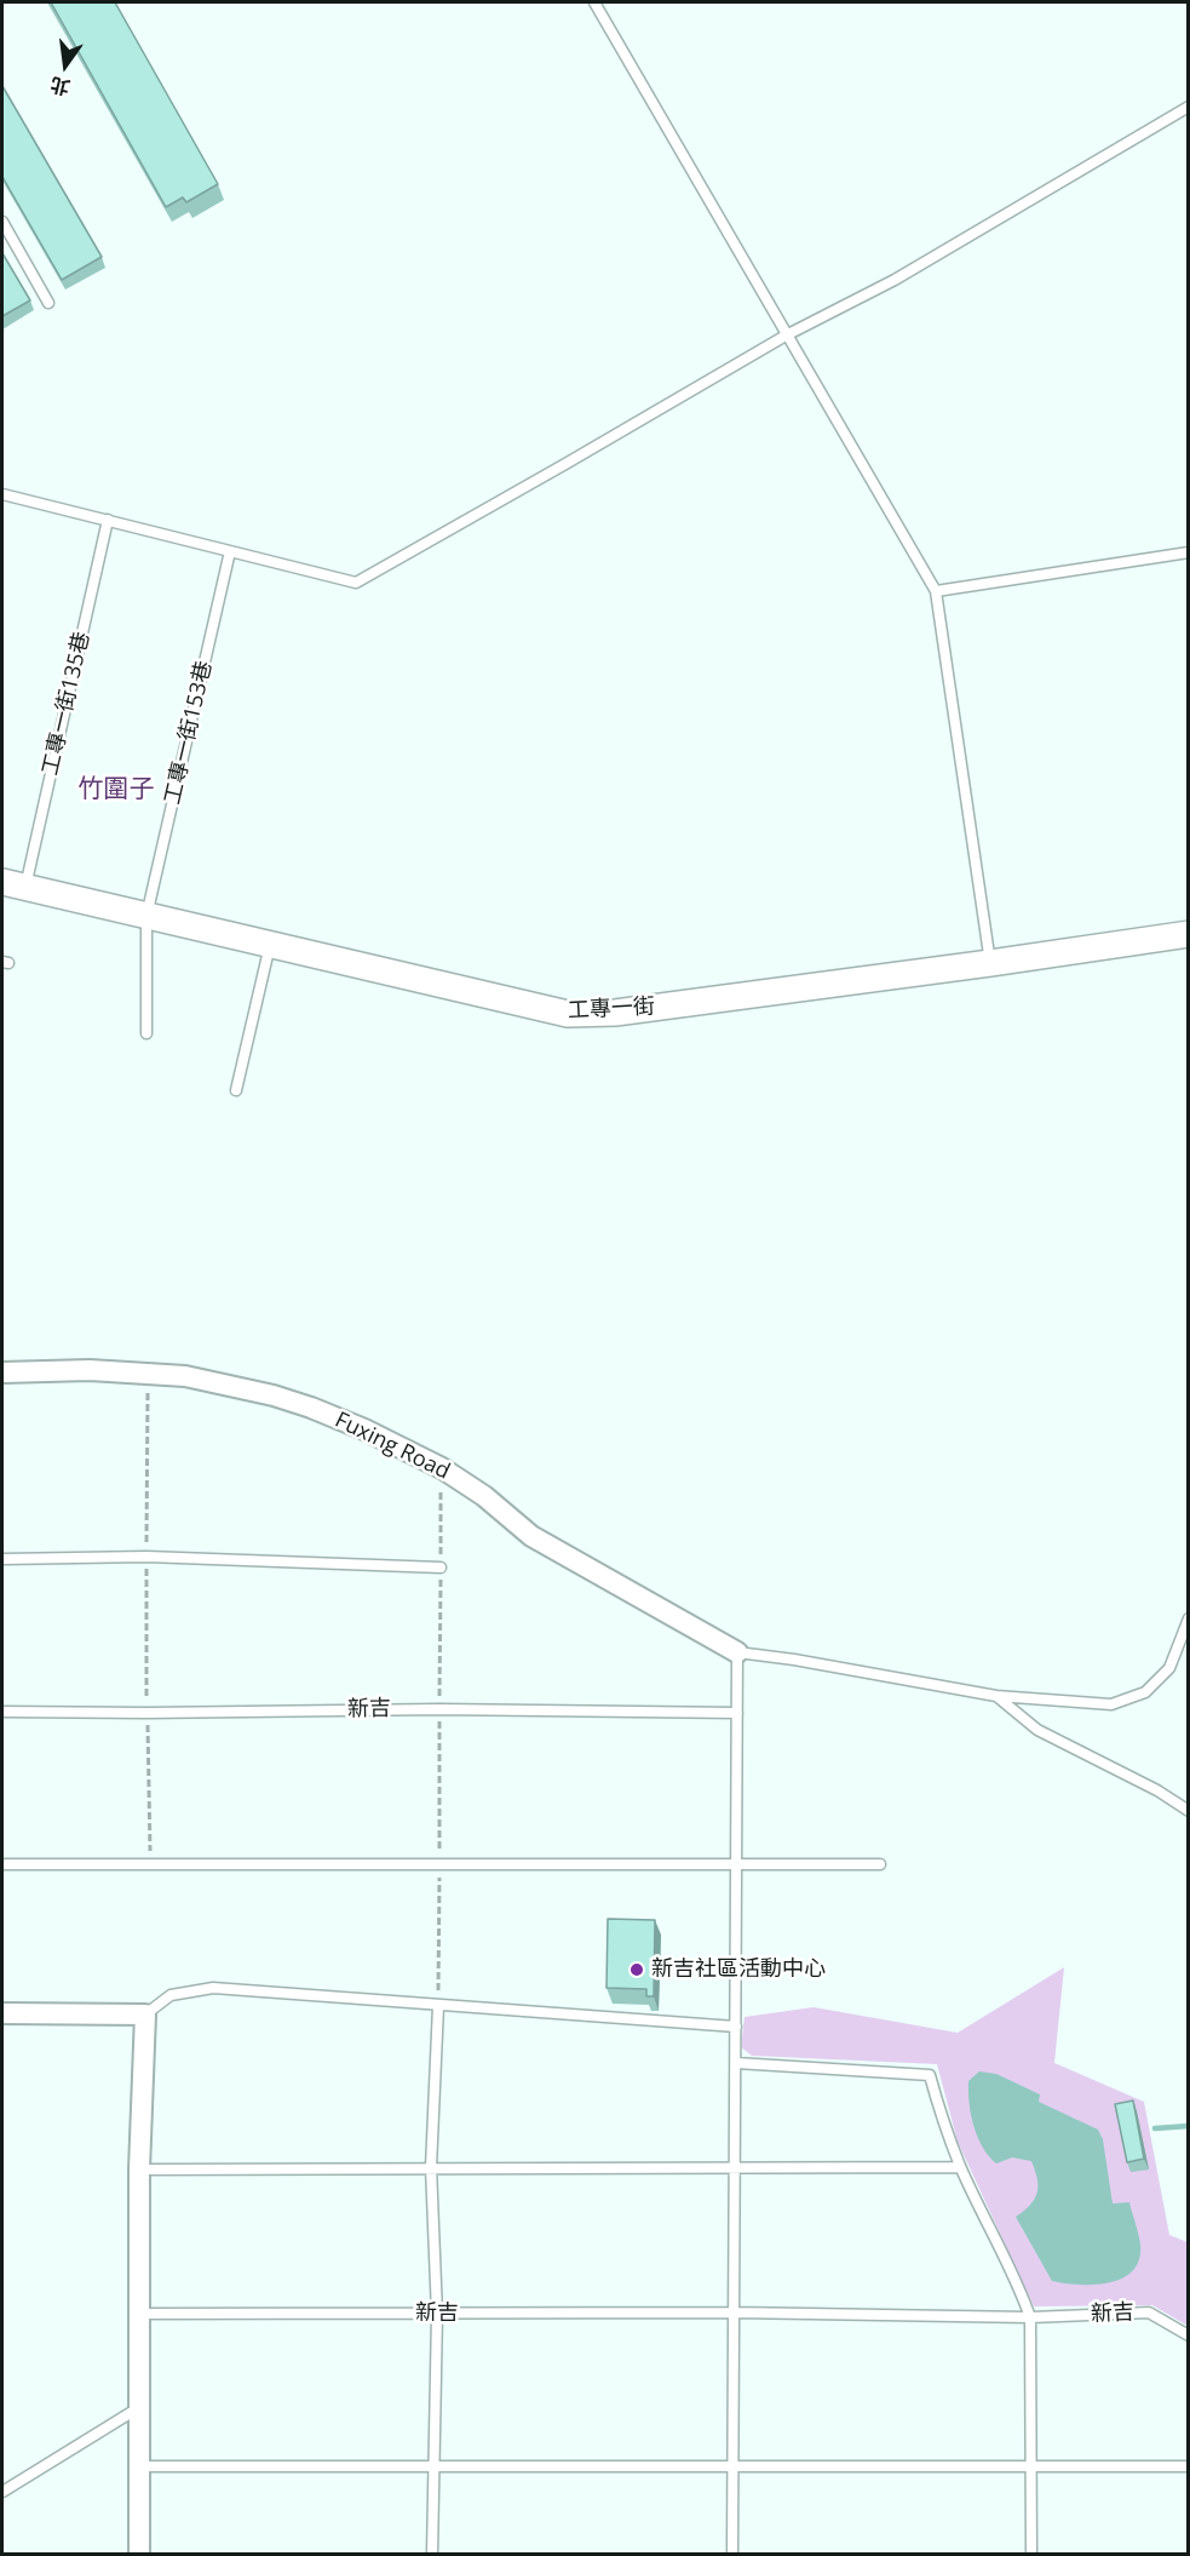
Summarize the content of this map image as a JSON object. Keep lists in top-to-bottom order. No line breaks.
{"streets":{"street":["工專一街","Fuxing Road"],"lane":["工專一街135巷","工專一街153巷","新吉"]},"crossings":[["工專一街135巷","工專一街"],["工專一街153巷","工專一街"]],"districts":["竹圍子"],"places":["新吉社區活動中心"],"north":"bottom"}
